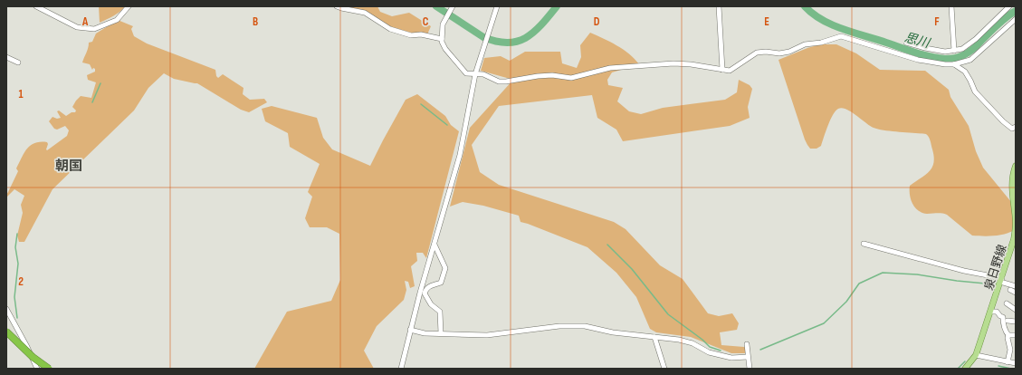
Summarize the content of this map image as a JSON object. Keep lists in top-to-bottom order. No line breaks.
{"streets":{"main road":["泉日野線"]},"districts":["朝国"],"water":["思川"],"grid":{"columns":["A","B","C","D","E","F"],"rows":["1","2"]}}
